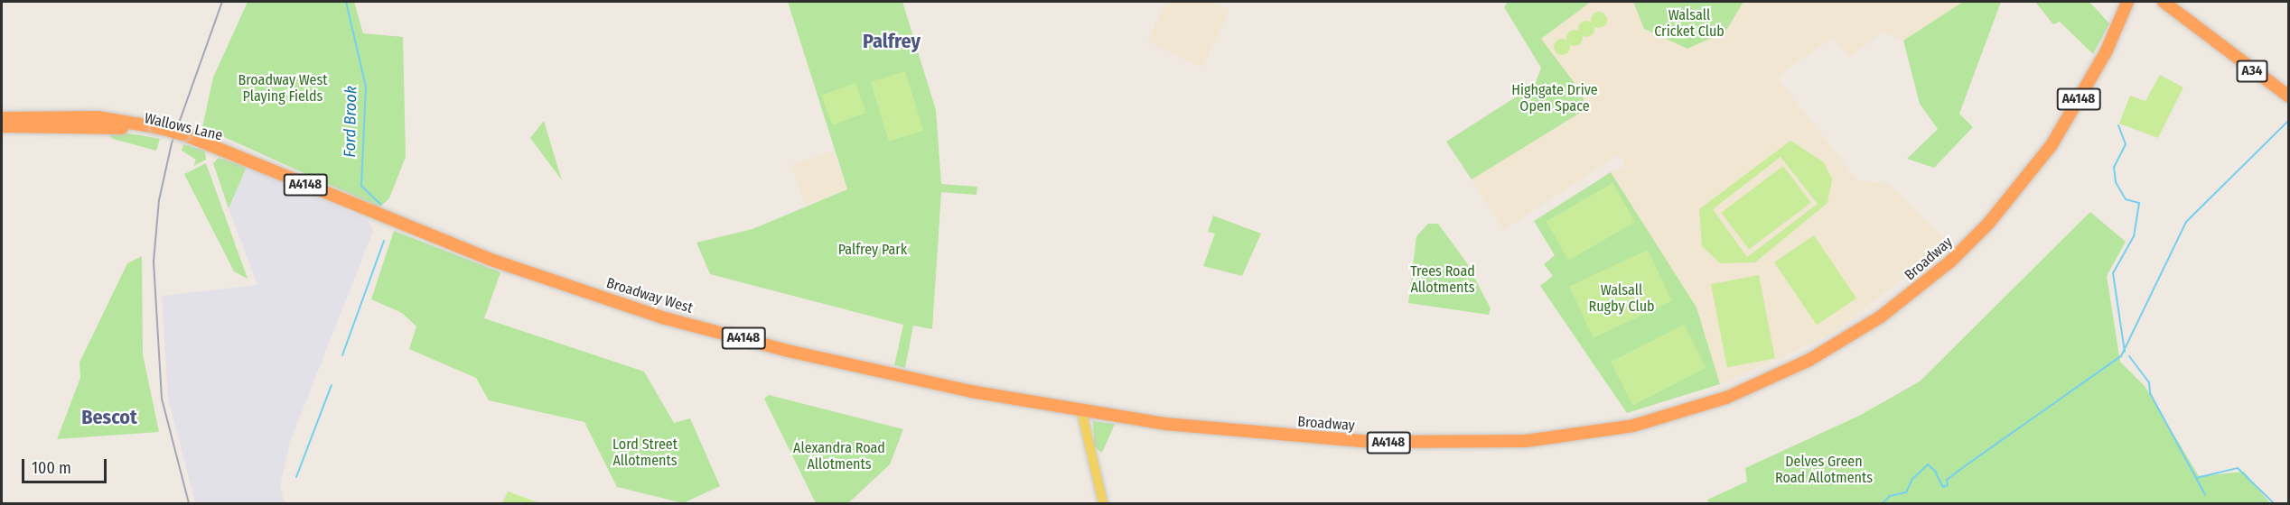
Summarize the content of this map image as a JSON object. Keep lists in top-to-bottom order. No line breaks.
{"streets":{"highway":["A34","A4148","Wallows Lane","Broadway","Broadway West"]},"crossings":[["Wallows Lane","Broadway West"],["Broadway","Broadway West"]],"districts":["Palfrey","Bescot"],"water":["Ford Brook"],"parks":["Walsall Cricket Club","Broadway West Playing Fields","Highgate Drive Open Space","Palfrey Park","Trees Road Allotments","Walsall Rugby Club","Lord Street Allotments","Alexandra Road Allotments","Delves Green Road Allotments"],"scale_bar":"100 m"}
